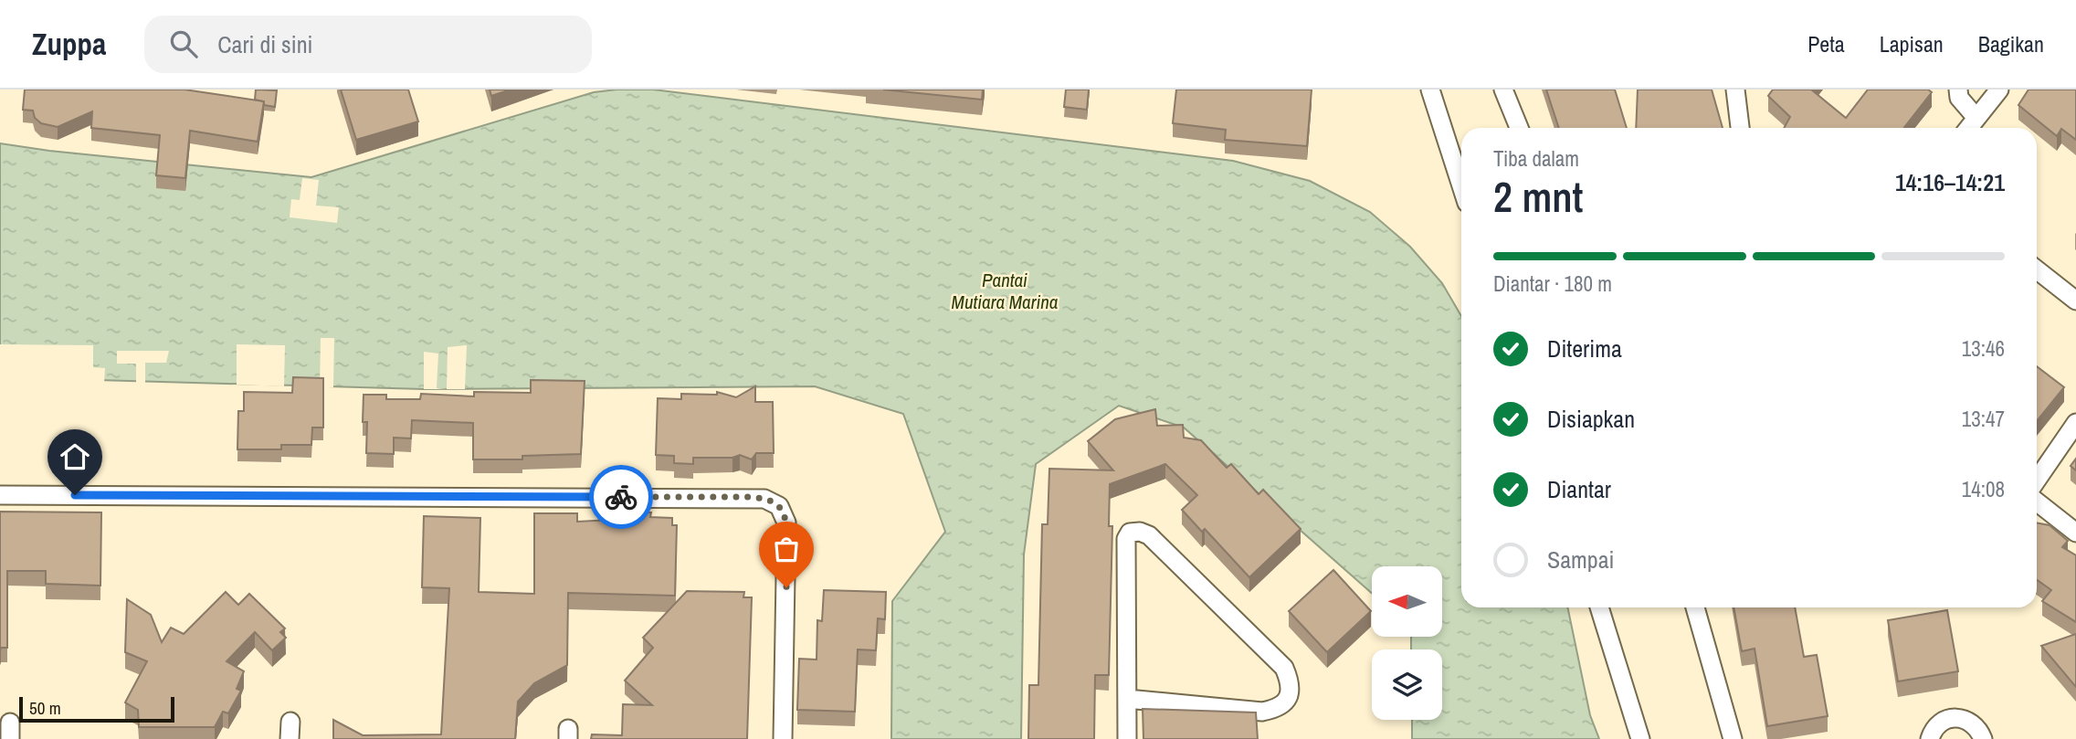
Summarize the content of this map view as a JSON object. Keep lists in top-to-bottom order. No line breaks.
{"water":["Pantai Mutiara Marina"],"scale_bar":"50 m","north":"left","page":{"header":"Zuppa","search":"Cari di sini","nav":["Peta","Lapisan","Bagikan"],"heading":["2 mnt","Tiba dalam","14:16–14:21"],"bar":"Diantar · 180 m","list":[["Diterima","13:46"],["Disiapkan","13:47"],["Diantar","14:08"],"Sampai"],"scale":"50 m"}}
